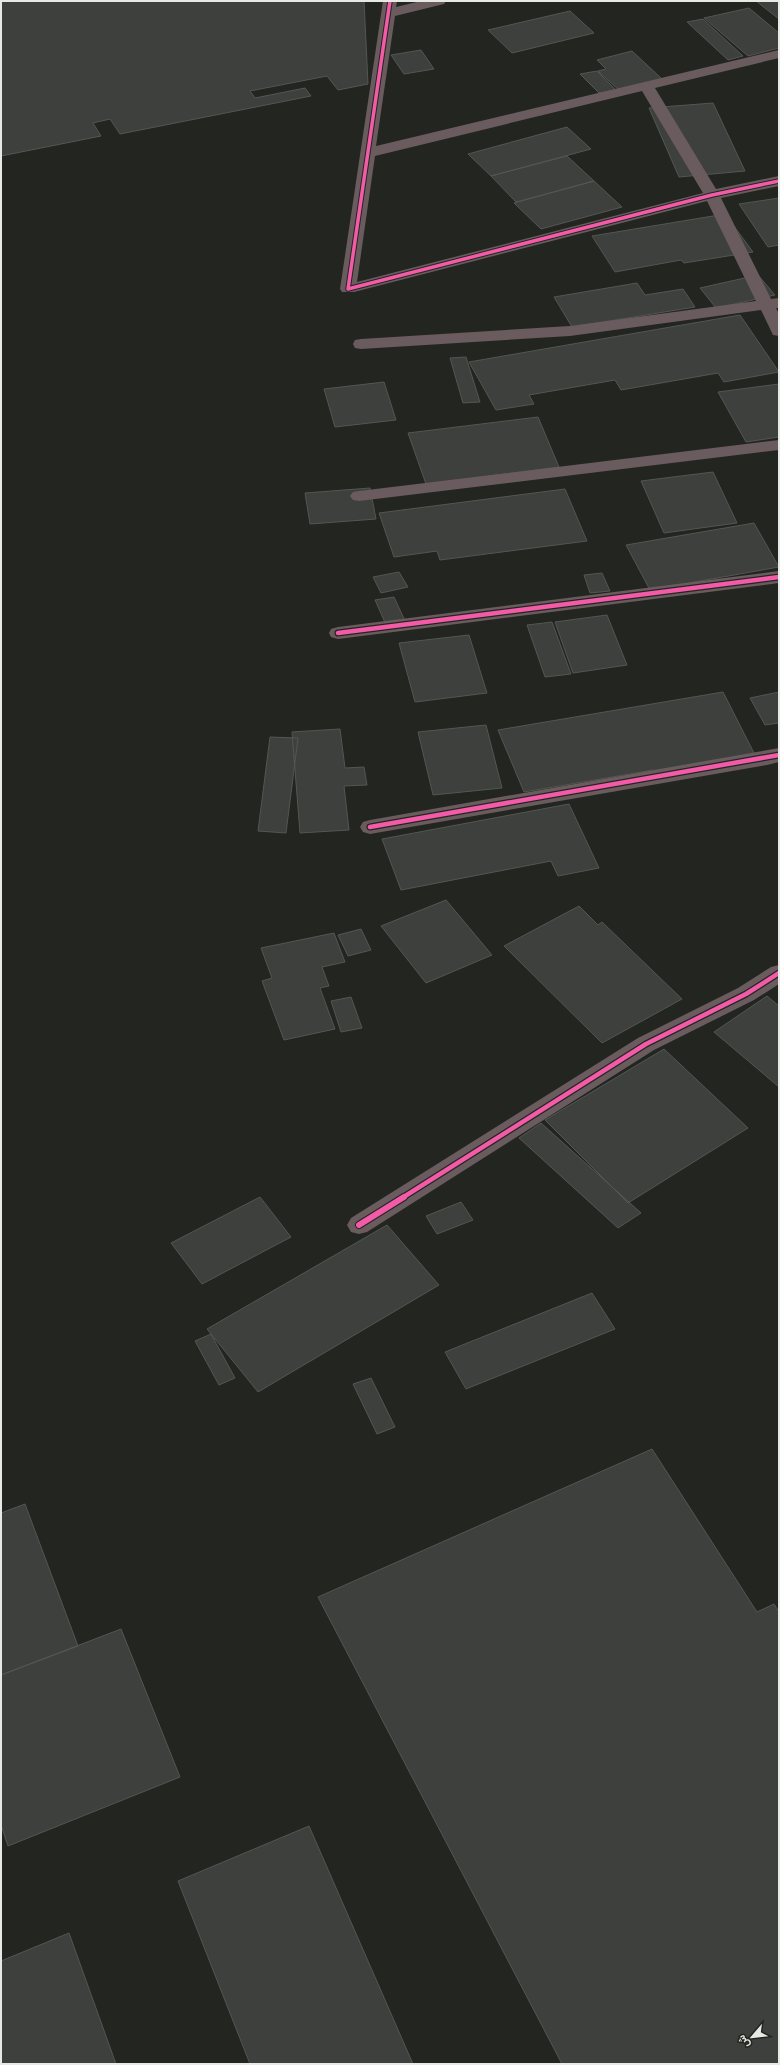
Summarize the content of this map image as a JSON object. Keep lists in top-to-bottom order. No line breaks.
{"north":"bottom left"}
